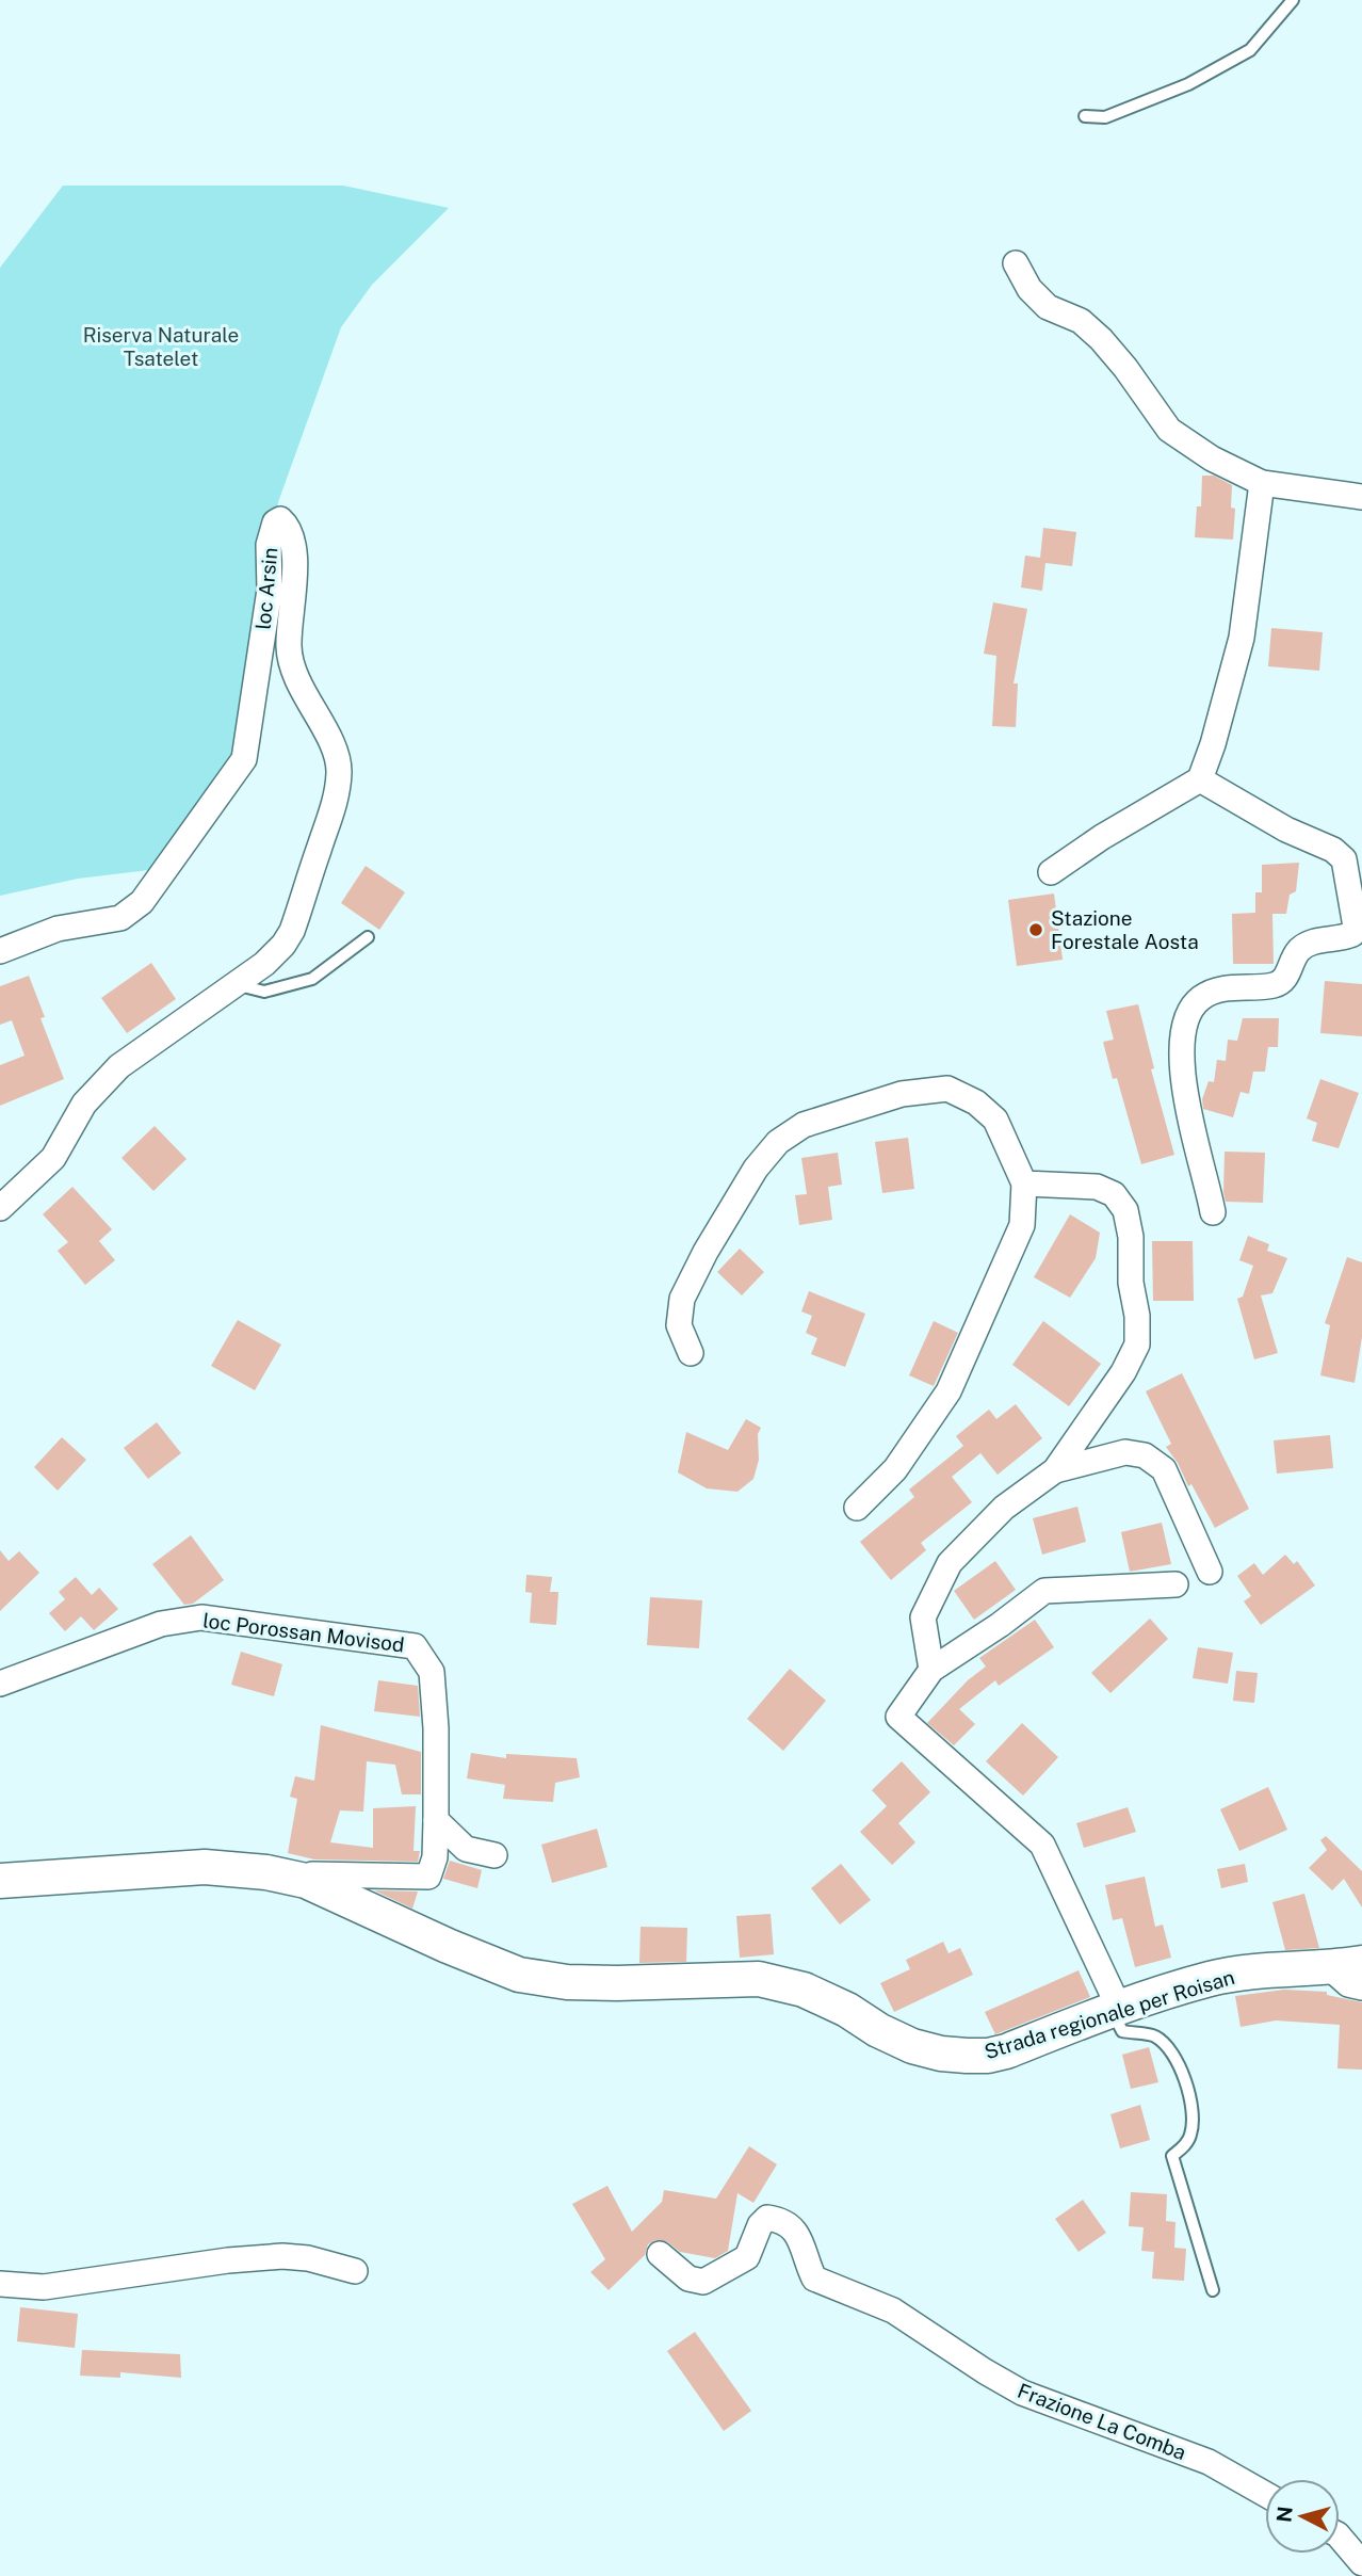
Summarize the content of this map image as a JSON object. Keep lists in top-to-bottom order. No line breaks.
{"streets":{"main road":["Strada regionale per Roisan"],"street":["loc Arsin","loc Porossan Movisod","Frazione La Comba"]},"crossings":[["loc Porossan Movisod","Strada regionale per Roisan"]],"parks":["Riserva Naturale Tsatelet"],"places":["Stazione Forestale Aosta"],"north":"left"}
